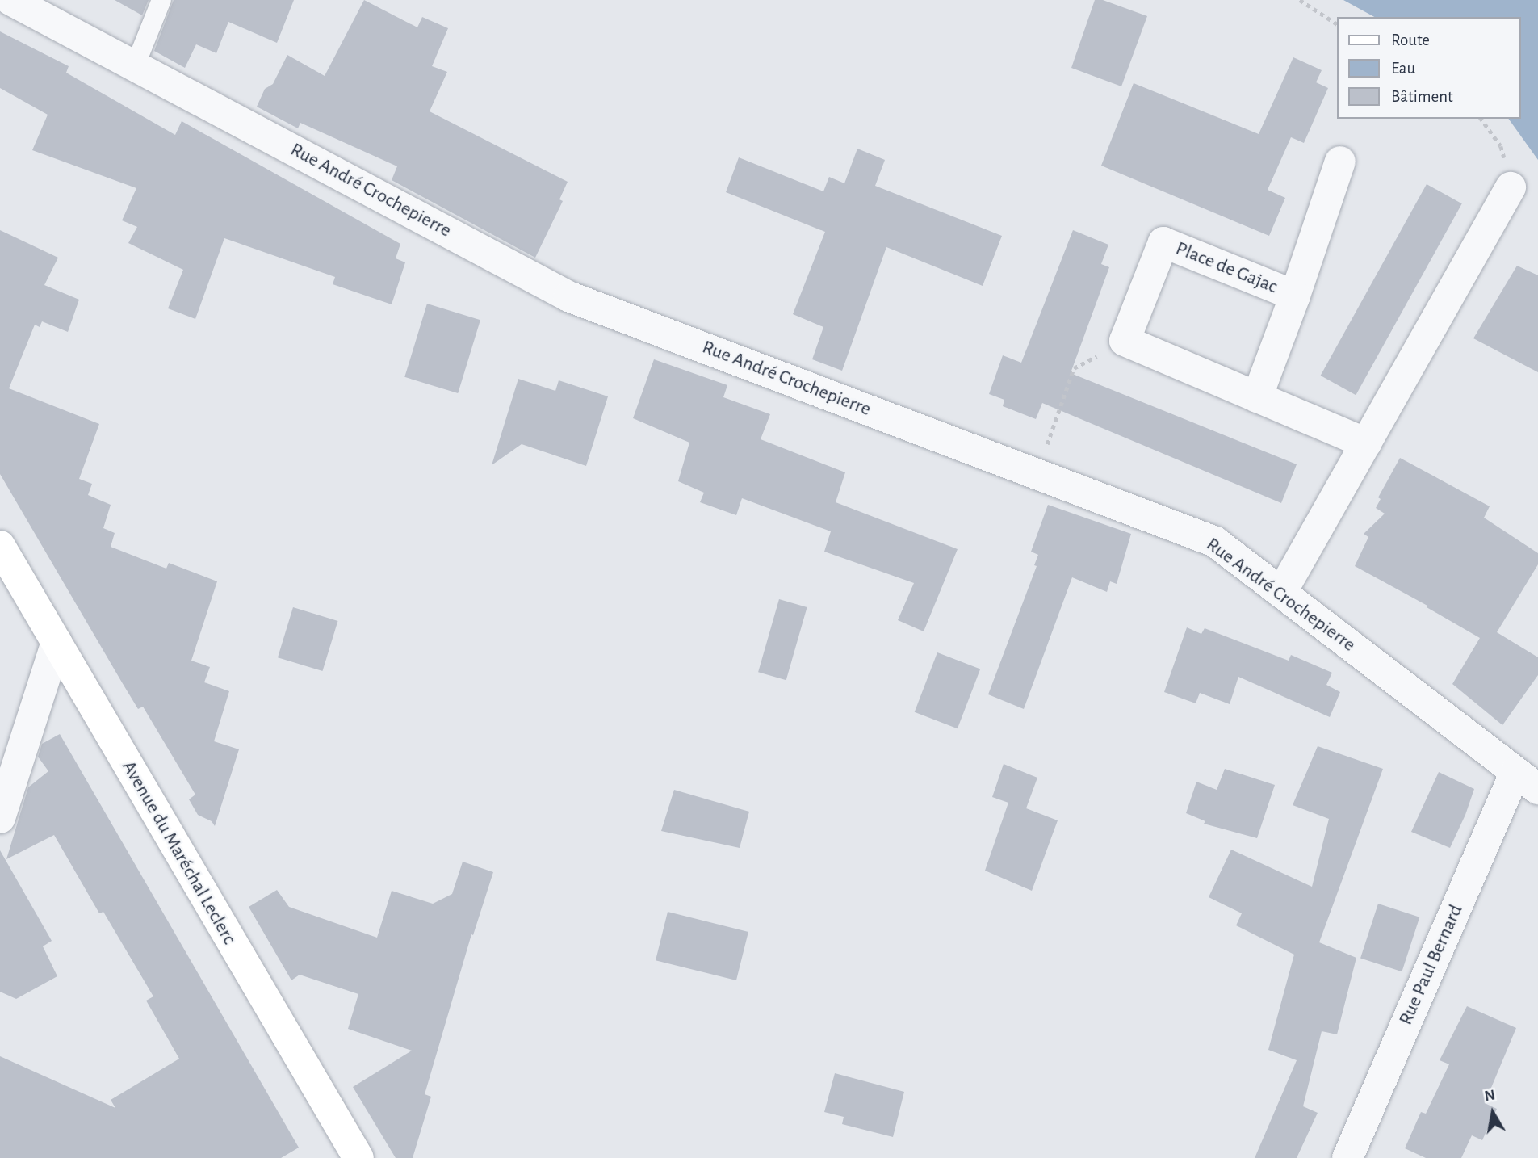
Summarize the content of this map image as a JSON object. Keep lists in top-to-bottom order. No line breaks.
{"streets":{"main road":["Avenue du Maréchal Leclerc"],"street":["Rue André Crochepierre","Place de Gajac","Rue Paul Bernard"]},"crossings":[["Rue André Crochepierre","Rue Paul Bernard"]],"legend":["Route","Eau","Bâtiment"],"north":"top"}
